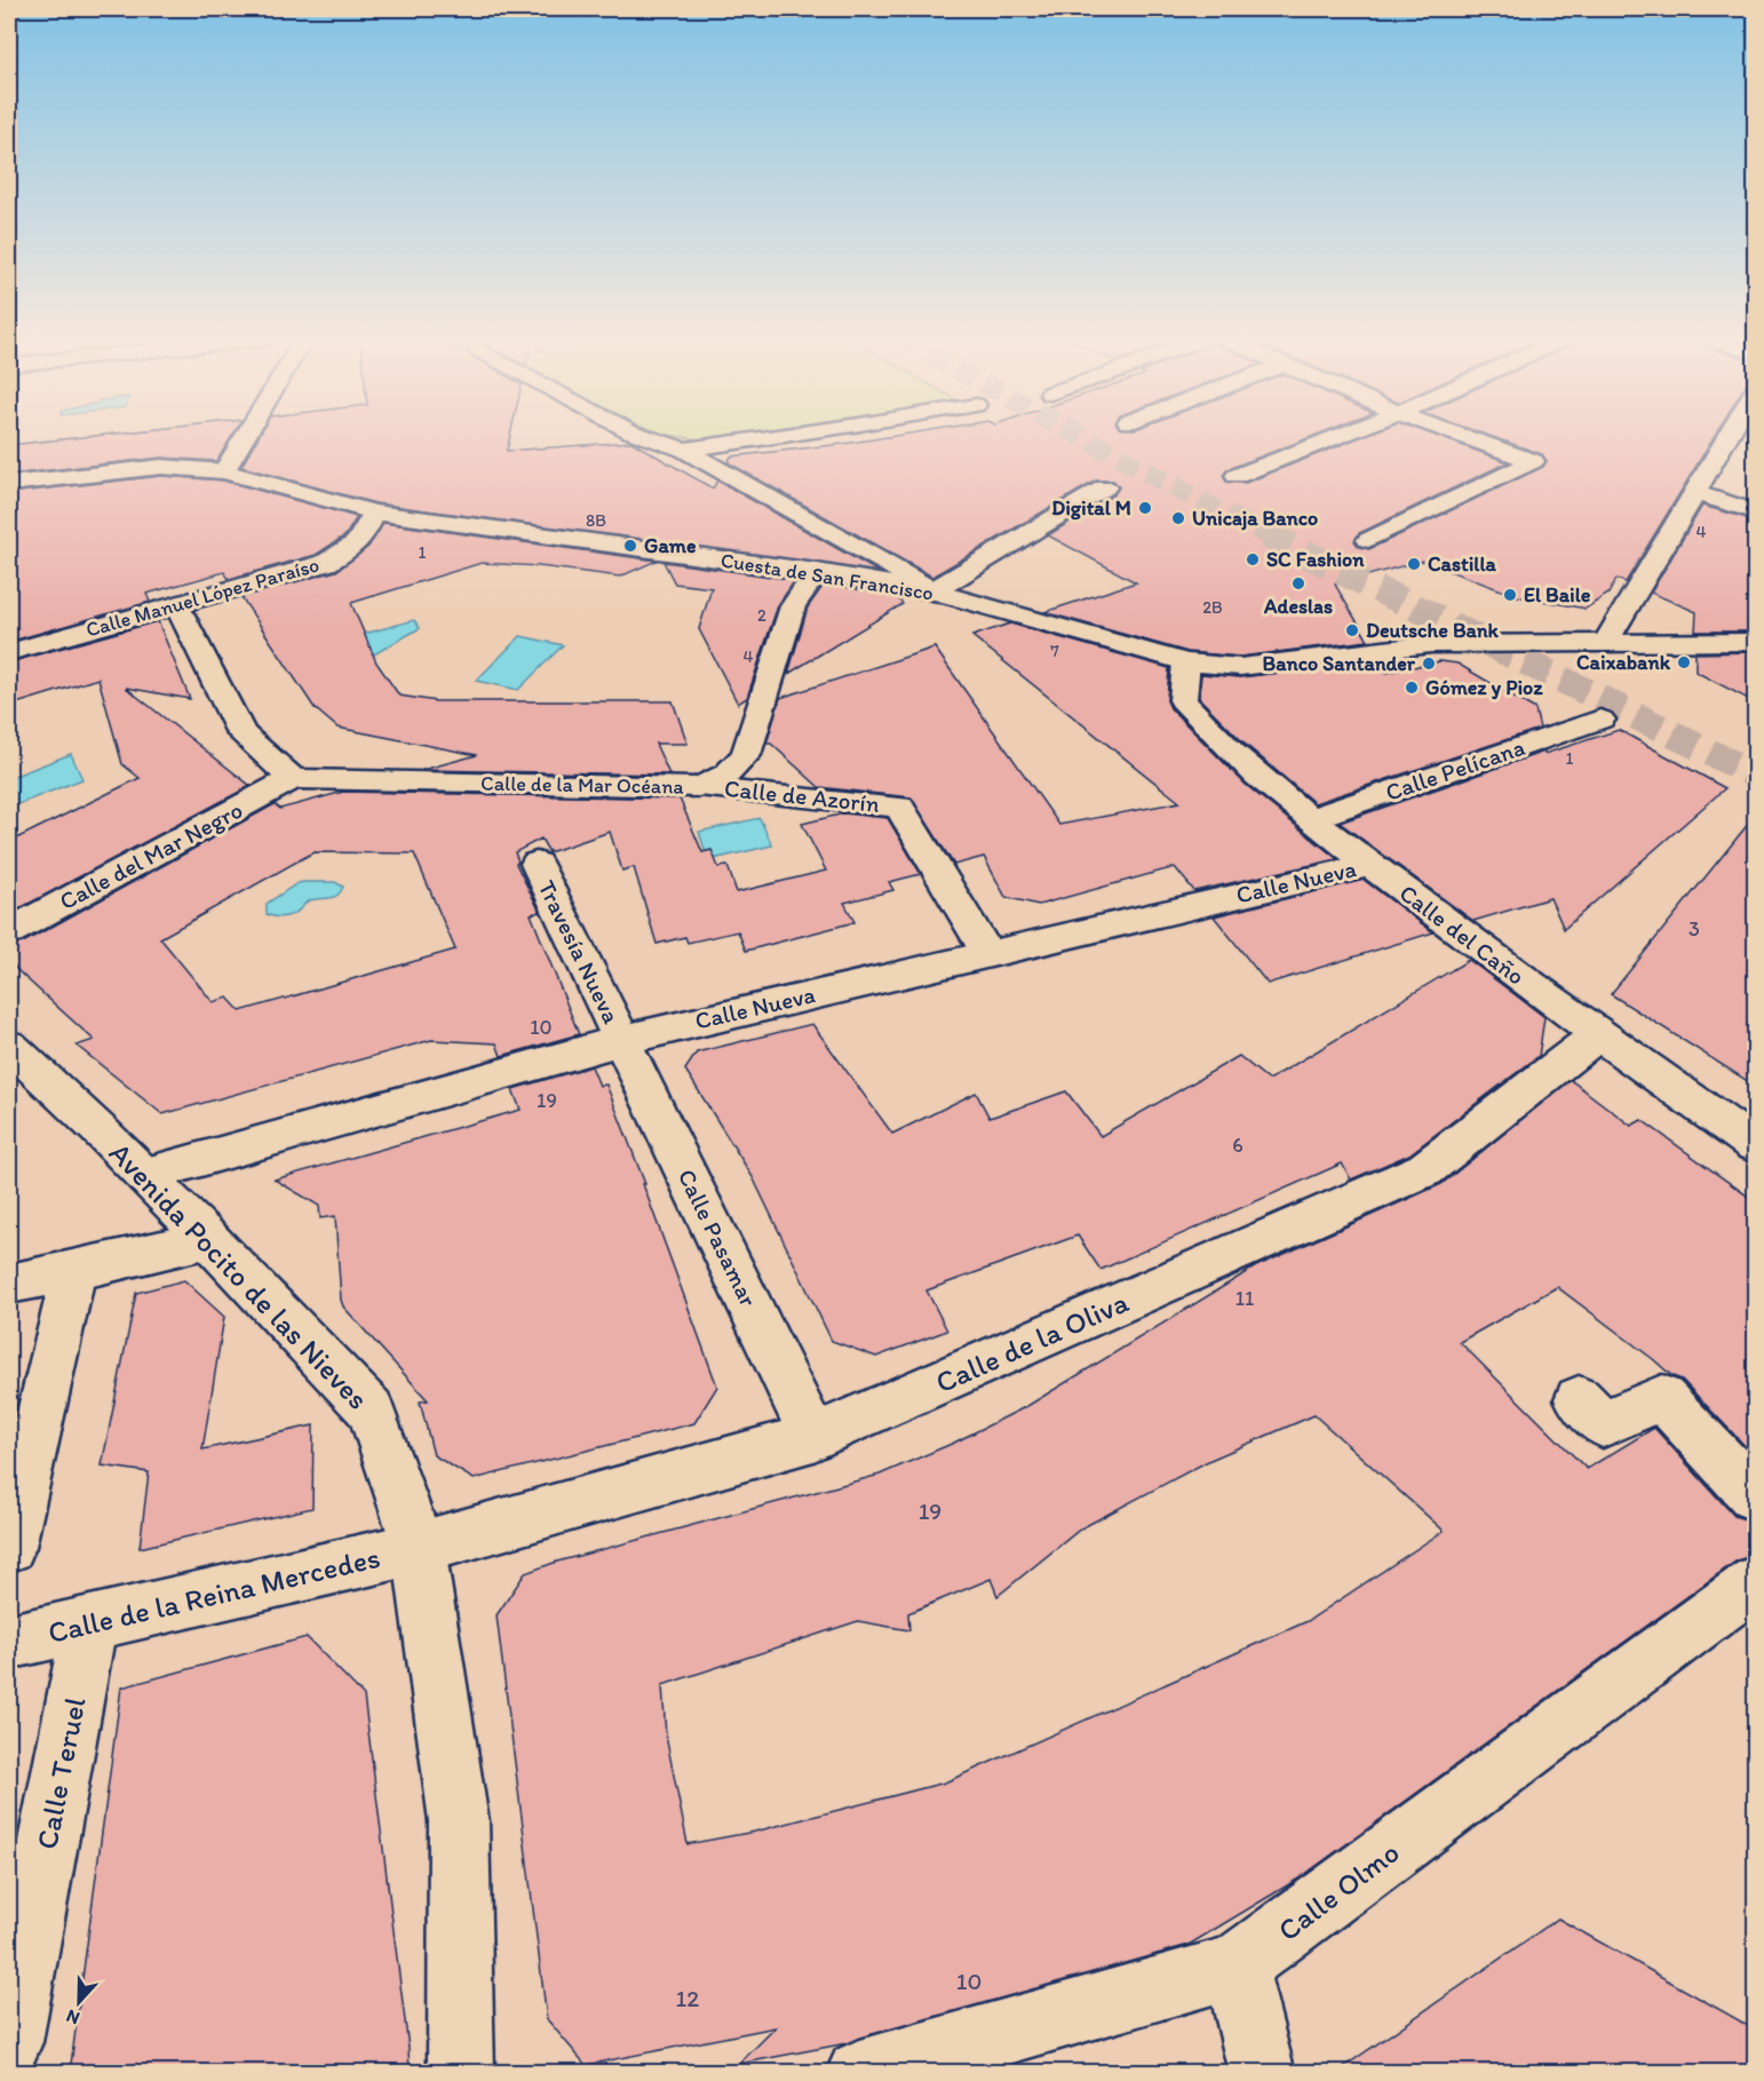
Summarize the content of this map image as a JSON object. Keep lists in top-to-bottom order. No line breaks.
{"streets":{"street":["Cuesta de San Francisco","Calle Manuel López Paraíso","Calle Pelícana","Calle de la Mar Océana","Calle de Azorín","Calle del Mar Negro","Calle Nueva","Calle del Caño","Travesía Nueva","Calle Pasamar","Avenida Pocito de las Nieves","Calle de la Oliva","Calle de la Reina Mercedes","Calle Teruel","Calle Olmo"]},"crossings":[["Cuesta de San Francisco","Calle Manuel López Paraíso"],["Cuesta de San Francisco","Calle de la Mar Océana"],["Cuesta de San Francisco","Calle del Caño"],["Calle Pelícana","Calle del Caño"],["Calle de la Mar Océana","Calle de Azorín"],["Calle de la Mar Océana","Calle del Mar Negro"],["Calle de Azorín","Calle Nueva"],["Calle Nueva","Calle del Caño"],["Calle Nueva","Travesía Nueva"],["Calle Nueva","Calle Pasamar"],["Calle Nueva","Avenida Pocito de las Nieves"],["Calle del Caño","Calle de la Oliva"],["Travesía Nueva","Calle Pasamar"],["Calle Pasamar","Calle de la Oliva"],["Avenida Pocito de las Nieves","Calle de la Oliva"],["Avenida Pocito de las Nieves","Calle de la Reina Mercedes"],["Calle de la Oliva","Calle de la Reina Mercedes"],["Calle de la Reina Mercedes","Calle Teruel"]],"places":["Digital M","Unicaja Banco","Game","SC Fashion","Castilla","Adeslas","El Baile","Deutsche Bank","Caixabank","Banco Santander","Gómez y Pioz"],"house_numbers":["8B","4","1","2B","2","7","4","1","3","10","19","6","11","19","10","12"],"north":"bottom"}
